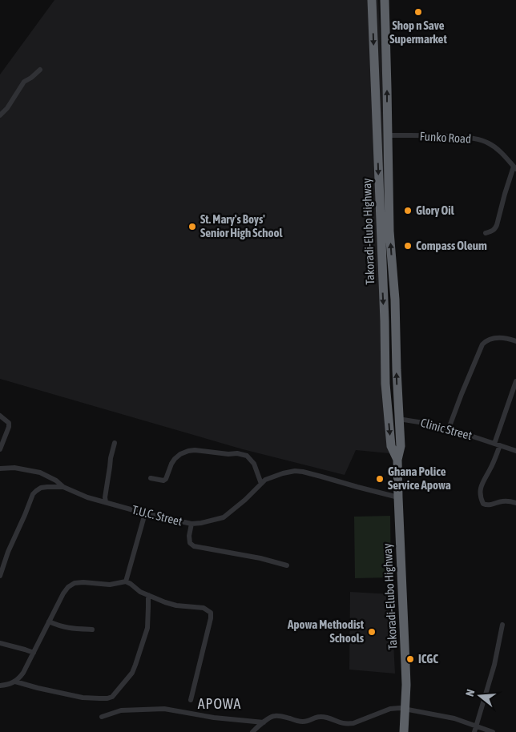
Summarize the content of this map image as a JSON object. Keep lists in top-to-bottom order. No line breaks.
{"streets":{"highway":["Takoradi-Elubo Highway"],"street":["Funko Road","Clinic Street","T.U.C. Street"]},"crossings":[["Funko Road","Takoradi-Elubo Highway"],["Takoradi-Elubo Highway","Clinic Street"],["Takoradi-Elubo Highway","T.U.C. Street"]],"districts":["APOWA"],"places":["Shop n Save Supermarket","Glory Oil","St. Mary's Boys' Senior High School","Compass Oleum","Ghana Police Service Apowa","Apowa Methodist Schools","ICGC"],"north":"left"}
